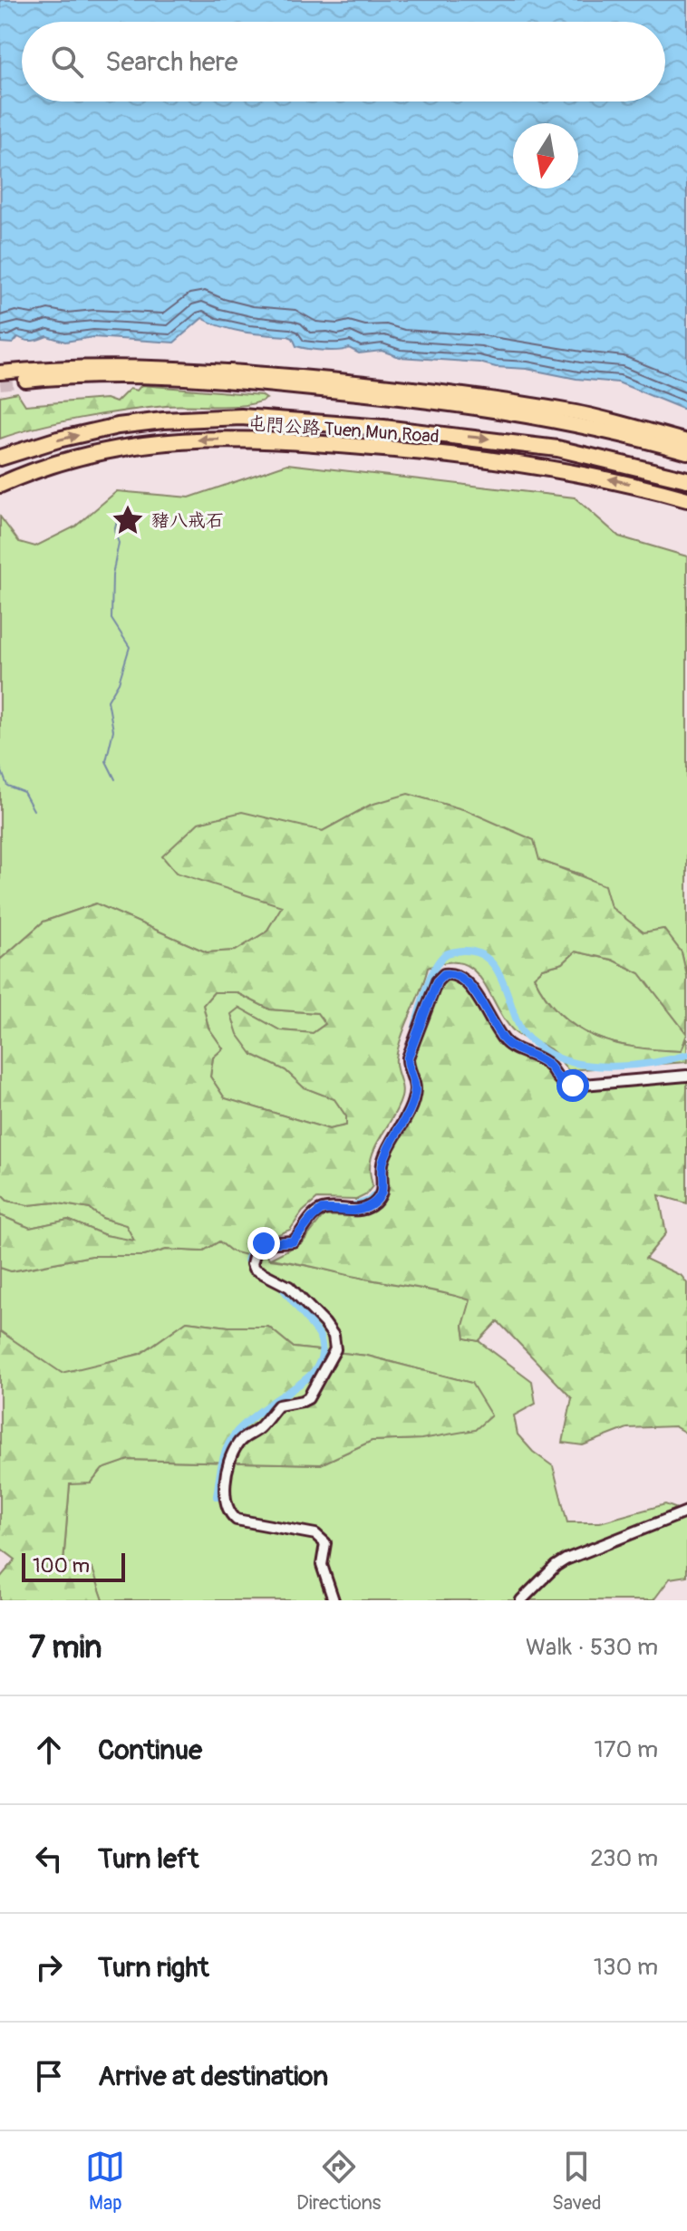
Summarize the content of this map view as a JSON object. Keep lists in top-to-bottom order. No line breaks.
{"streets":{"highway":["屯門公路 Tuen Mun Road"]},"places":{"place":["豬八戒石"]},"scale_bar":"100 m","north":"bottom","page":{"search":"Search here","scale":"100 m","heading":["7 min","Walk · 530 m"],"list":[["Continue","170 m"],["Turn left","230 m"],["Turn right","130 m"],"Arrive at destination"],"nav":["Map","Directions","Saved"]}}
